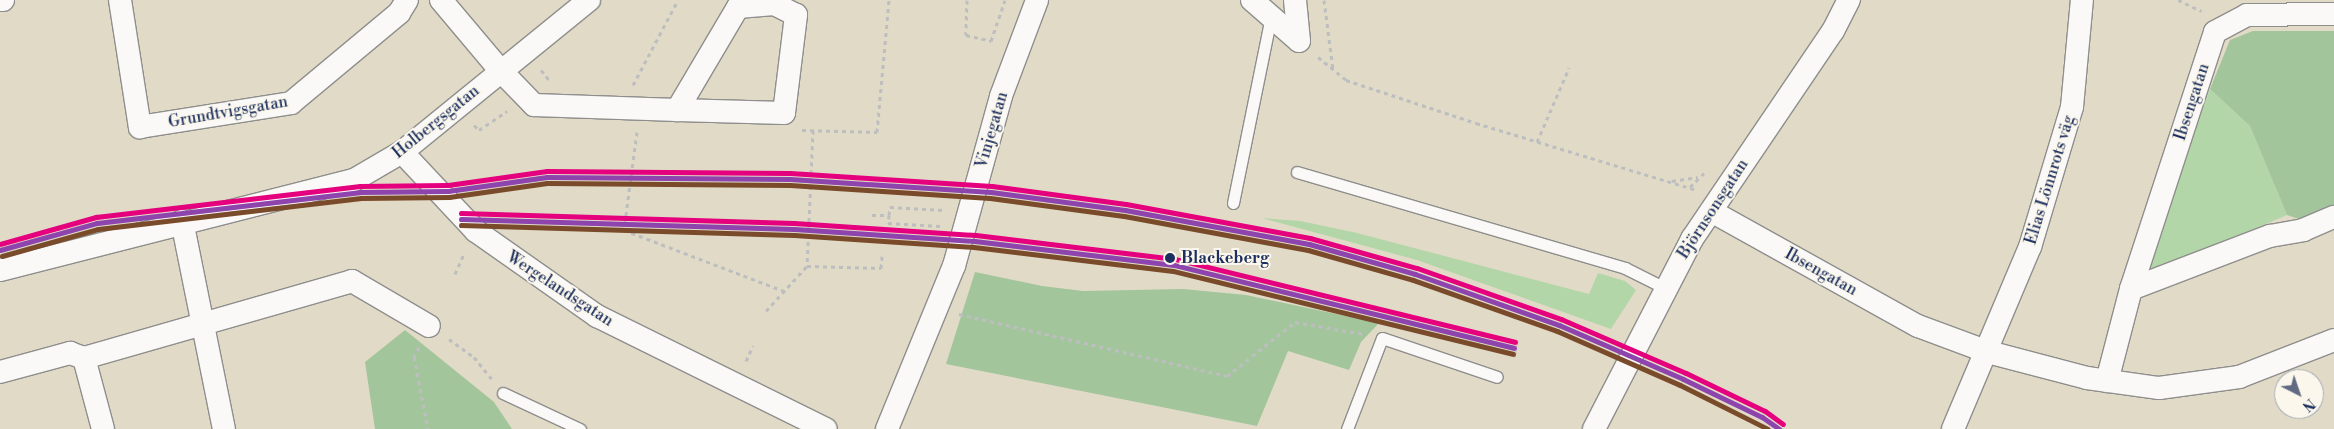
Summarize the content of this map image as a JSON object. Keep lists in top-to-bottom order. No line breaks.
{"streets":{"street":["Ibsengatan","Grundtvigsgatan","Holbergsgatan","Vinjegatan","Elias Lönnrots väg","Björnsonsgatan","Wergelandsgatan"]},"crossings":[["Ibsengatan","Elias Lönnrots väg"],["Ibsengatan","Björnsonsgatan"],["Holbergsgatan","Wergelandsgatan"]],"places":["Blackeberg"],"north":"bottom right"}
